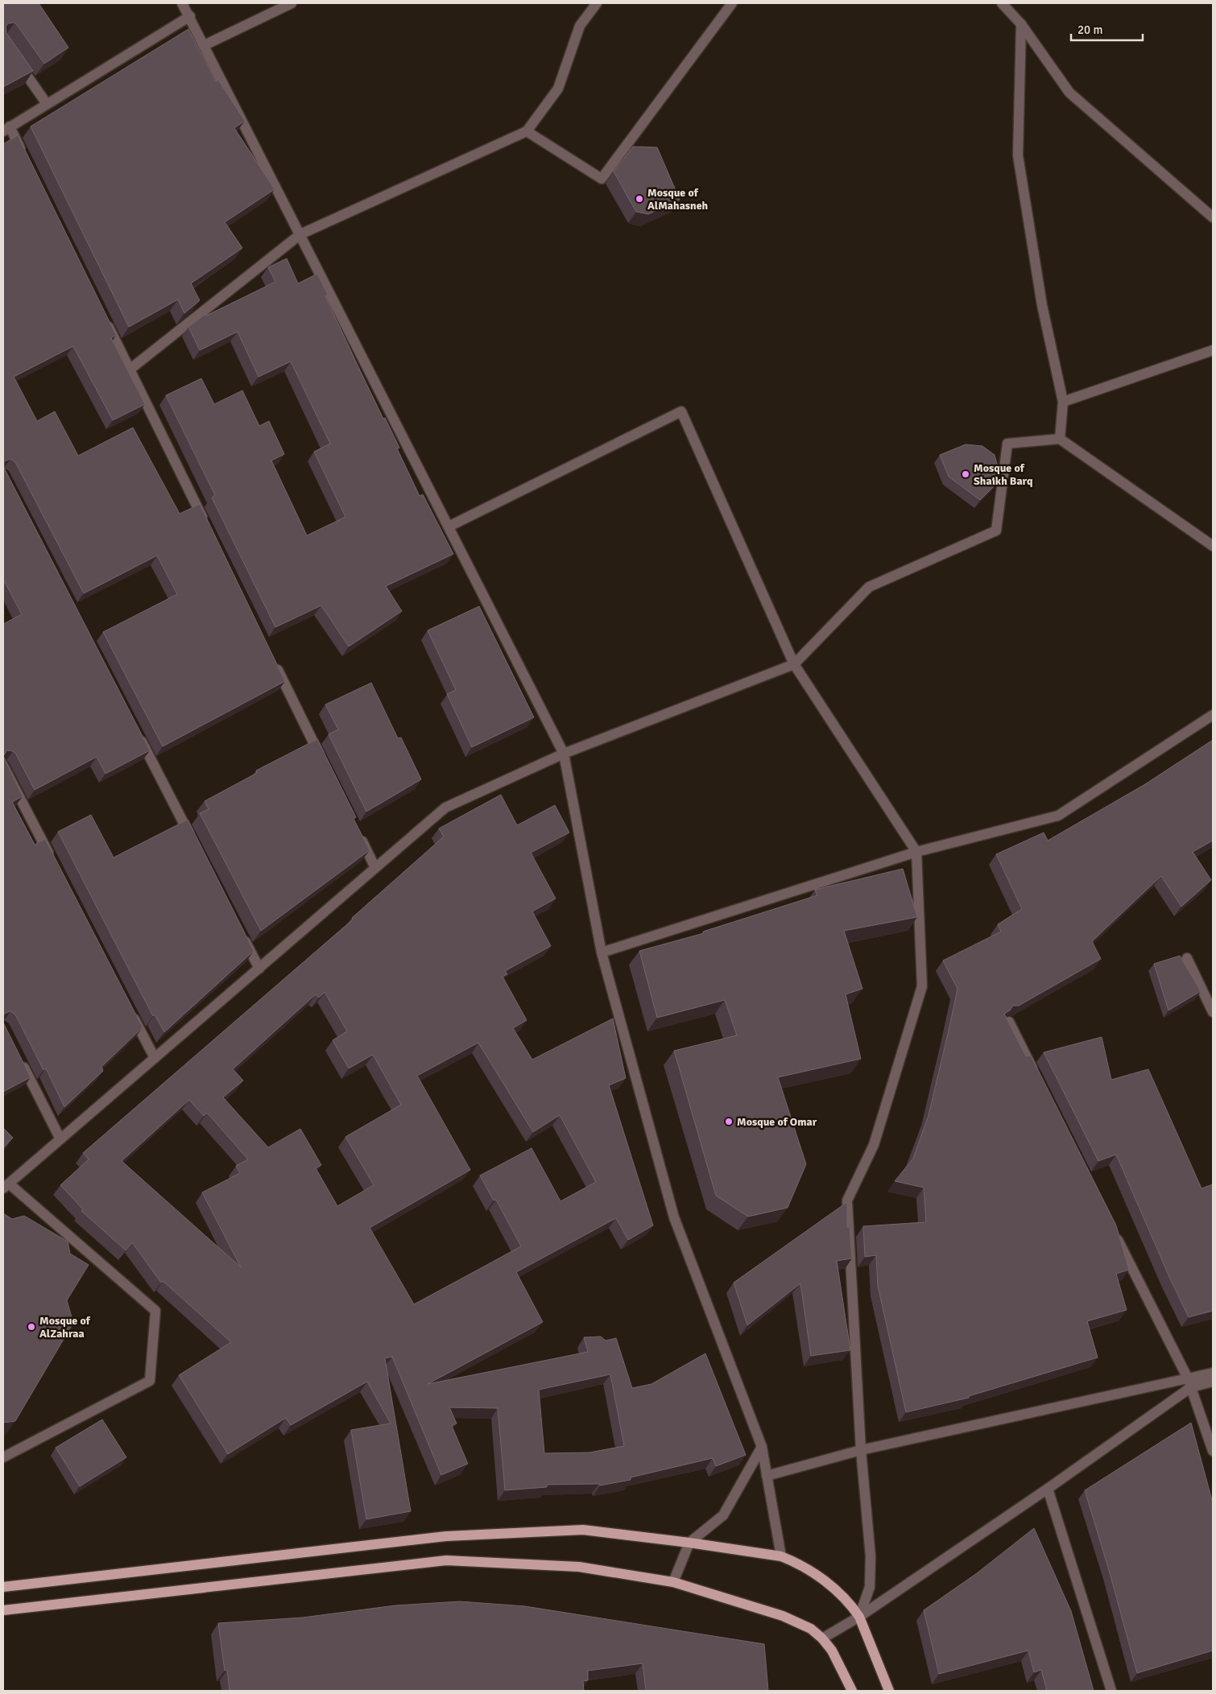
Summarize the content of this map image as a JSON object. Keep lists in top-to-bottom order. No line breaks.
{"places":["Mosque of AlMahasneh","Mosque of Shaikh Barq","Mosque of Omar","Mosque of AlZahraa"],"scale_bar":"20 m"}
